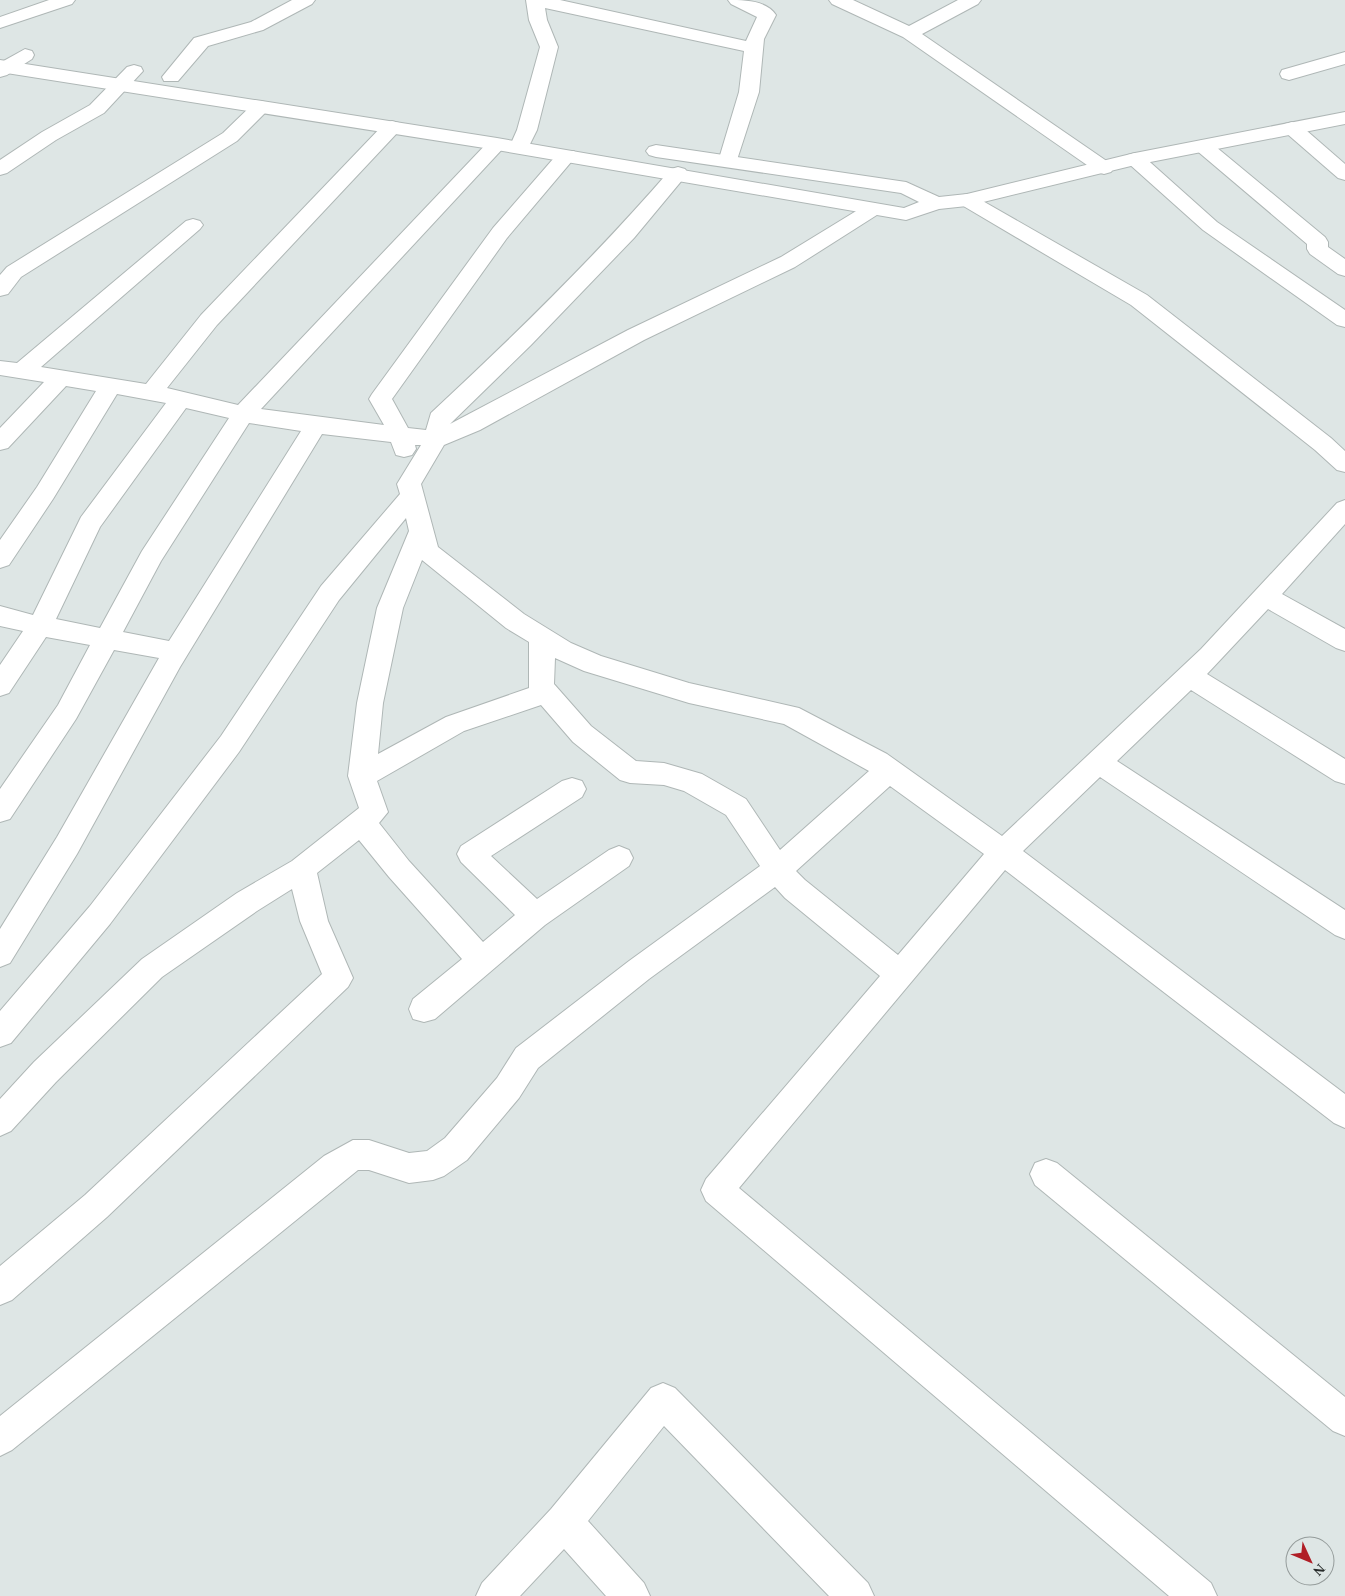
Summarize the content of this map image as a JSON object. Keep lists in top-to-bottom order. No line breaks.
{"north":"bottom right"}
